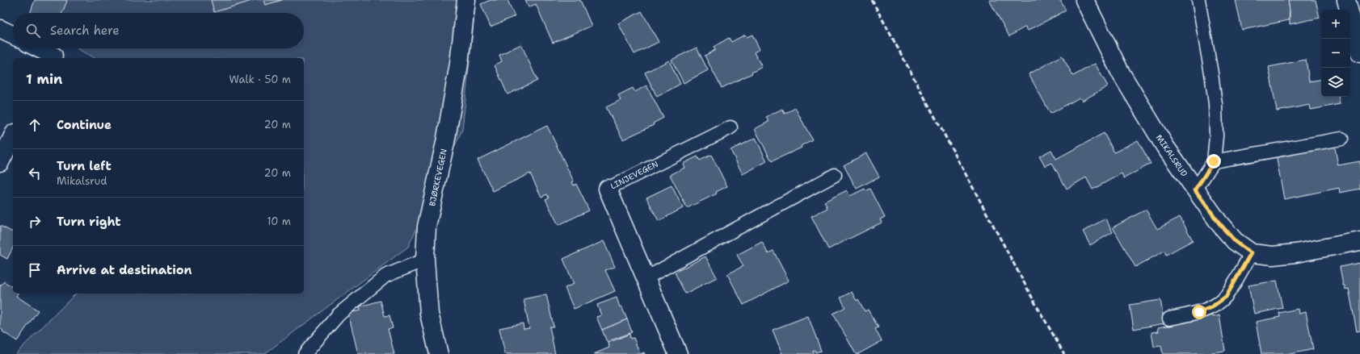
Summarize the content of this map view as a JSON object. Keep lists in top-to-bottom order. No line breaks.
{"streets":{"street":["MIKALSRUD","LINJEVEGEN","BJØRKEVEGEN"]},"page":{"map_buttons":["+","−"],"search":"Search here","heading":["1 min","Walk · 50 m"],"list":[["Continue","20 m"],["Turn left","Mikalsrud","20 m"],["Turn right","10 m"],"Arrive at destination"]}}
